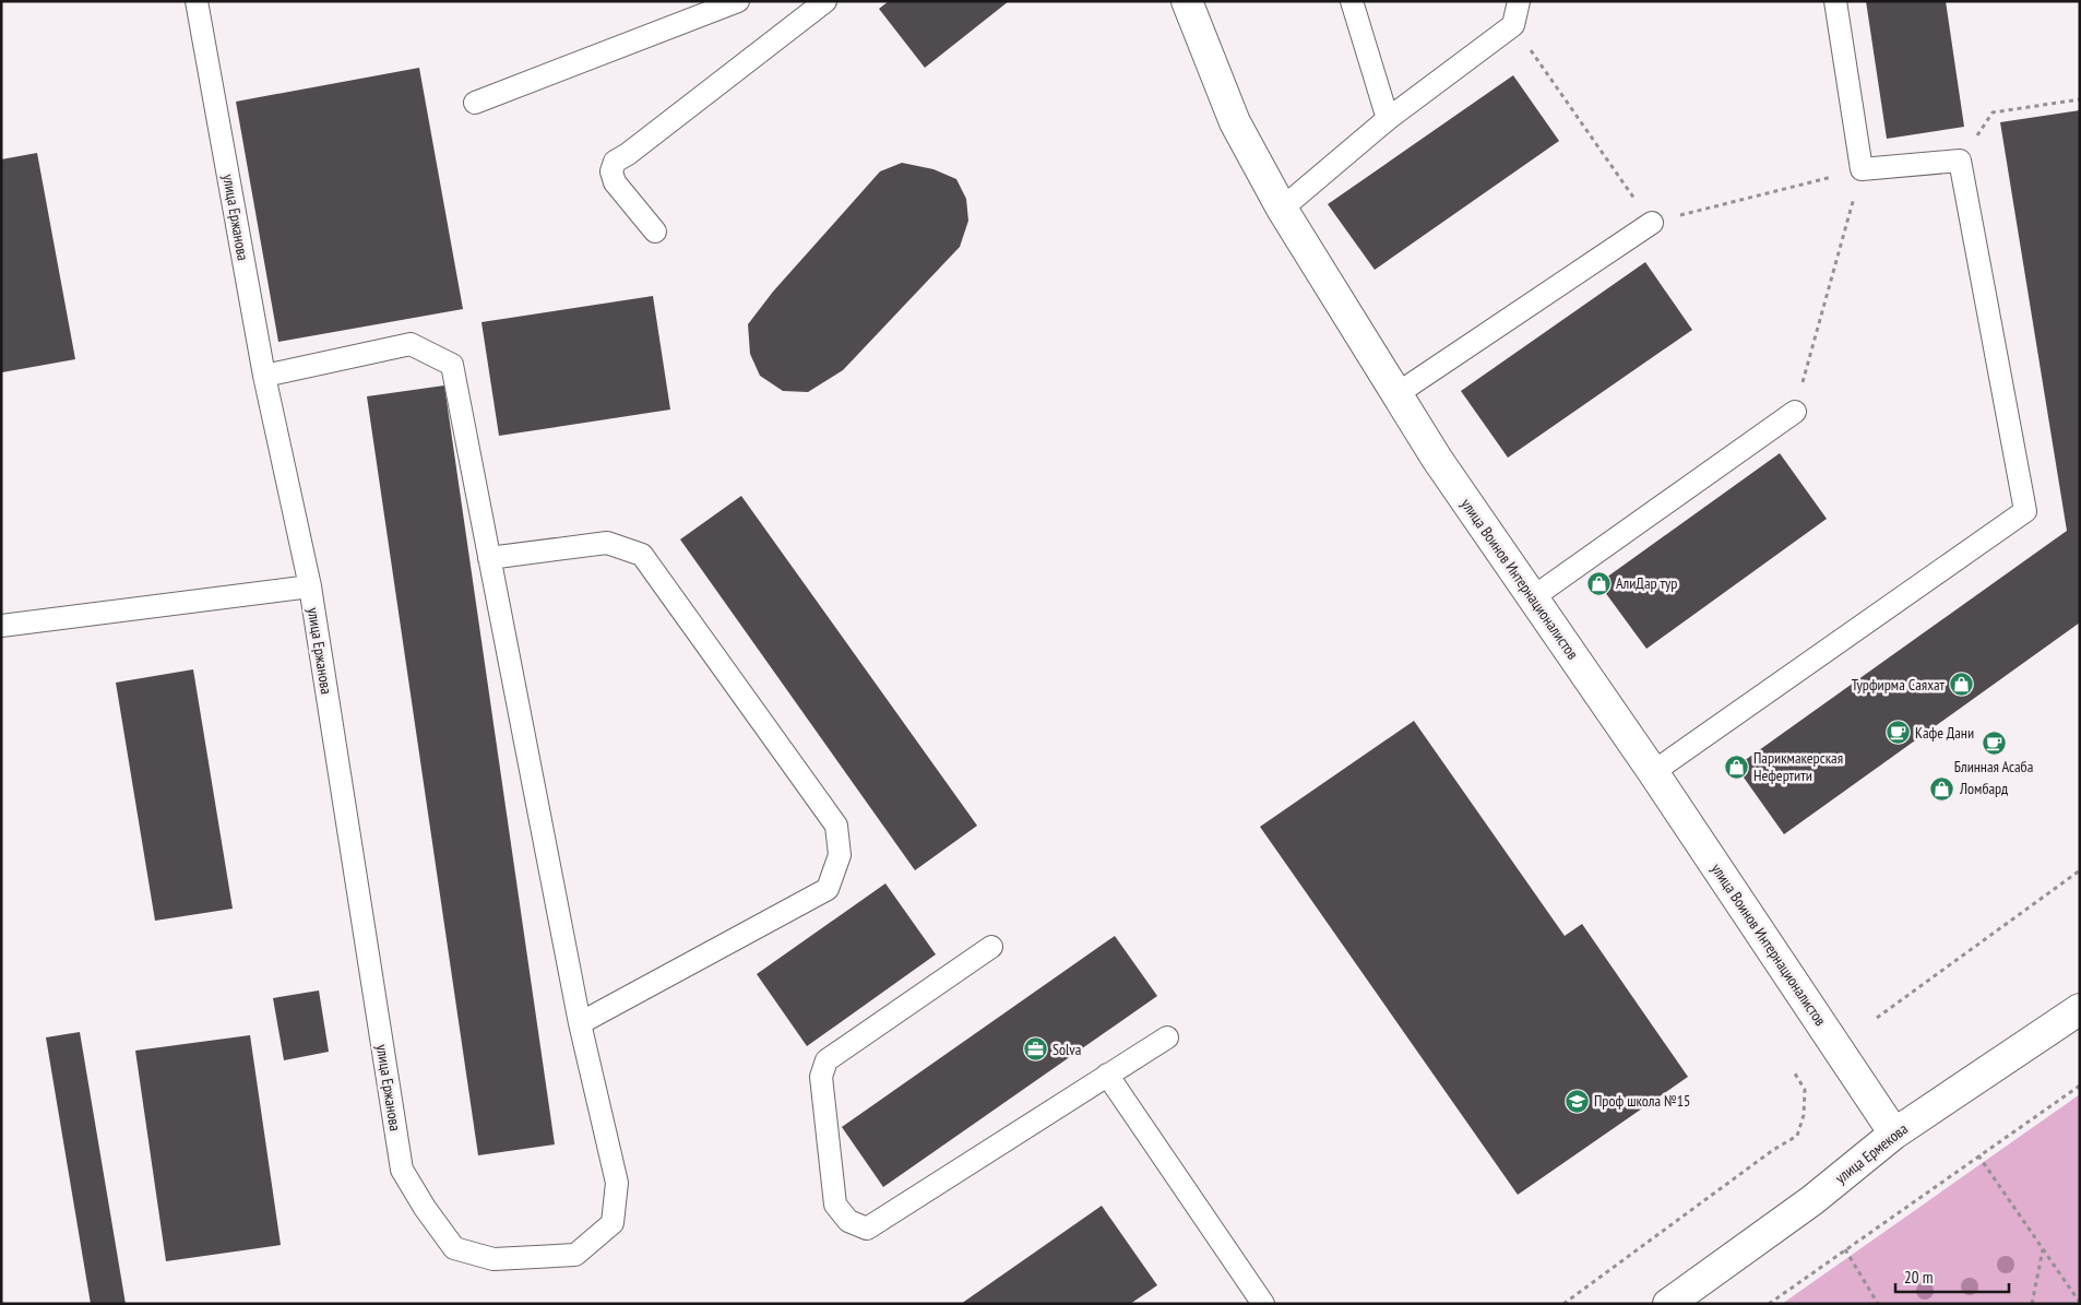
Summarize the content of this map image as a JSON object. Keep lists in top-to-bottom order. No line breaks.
{"streets":{"main road":["улица Воинов Интернационалистов","улица Ермекова"],"lane":["улица Ержанова"]},"crossings":[["улица Воинов Интернационалистов","улица Ермекова"]],"places":{"shop":["АлиДар тур","Турфирма Саяхат","Парикмакерская Нефертити","Ломбард"],"cafe":["Кафе Дани","Блинная Асаба"],"office":["Solva"],"school or university":["Проф школа №15"]},"scale_bar":"20 m"}
